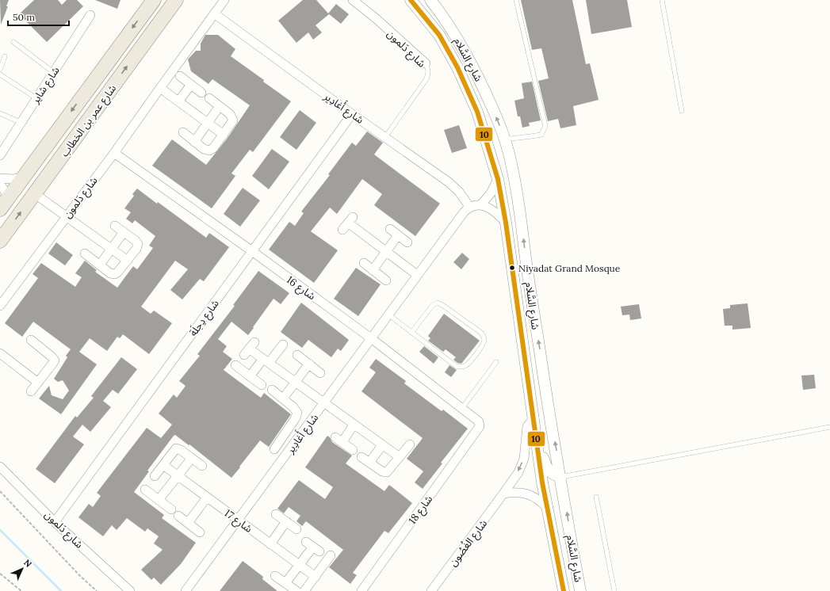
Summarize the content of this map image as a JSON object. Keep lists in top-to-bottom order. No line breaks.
{"streets":{"main road":["شارع عمر بن الخطاب"],"street":["شارع دَلمون","شارع السَّلام","شارع شاير","شارع أَغادِير","شارع 16","شارع دِجلَة","شارع 18","شارع 17","شارع الغُصُون"]},"crossings":[["شارع دَلمون","شارع أَغادِير"],["شارع دَلمون","شارع 16"],["شارع دَلمون","شارع دِجلَة"],["شارع السَّلام","شارع الغُصُون"],["شارع أَغادِير","شارع 16"],["شارع أَغادِير","شارع دِجلَة"],["شارع أَغادِير","شارع 17"],["شارع 16","شارع دِجلَة"],["شارع 16","شارع 18"]],"places":["Niyadat Grand Mosque"],"lines":["transit line 10"],"scale_bar":"50 m","north":"top right"}
